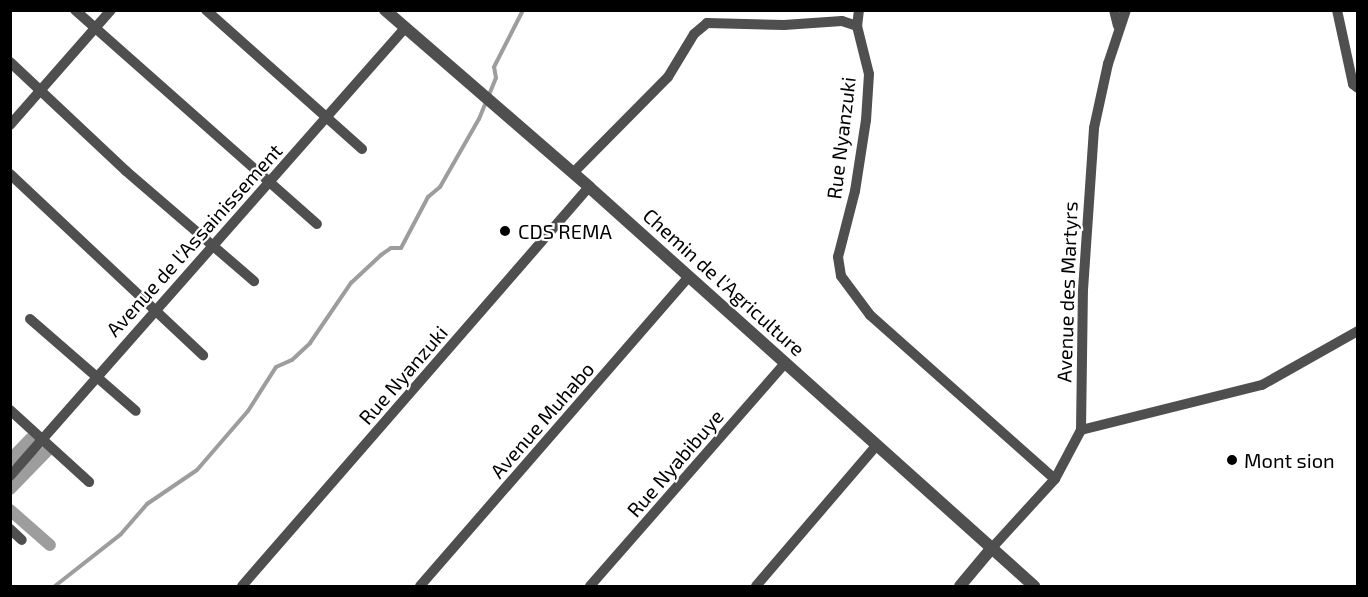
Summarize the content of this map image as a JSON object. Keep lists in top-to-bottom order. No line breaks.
{"streets":{"street":["Rue Nyanzuki","Avenue de l'Assainissement","Chemin de l'Agriculture","Avenue des Martyrs","Avenue Muhabo","Rue Nyabibuye"]},"crossings":[["Rue Nyanzuki","Chemin de l'Agriculture"],["Rue Nyanzuki","Avenue des Martyrs"],["Avenue de l'Assainissement","Chemin de l'Agriculture"],["Chemin de l'Agriculture","Avenue des Martyrs"],["Chemin de l'Agriculture","Avenue Muhabo"],["Chemin de l'Agriculture","Rue Nyabibuye"]],"places":["CDS REMA","Mont sion"]}
